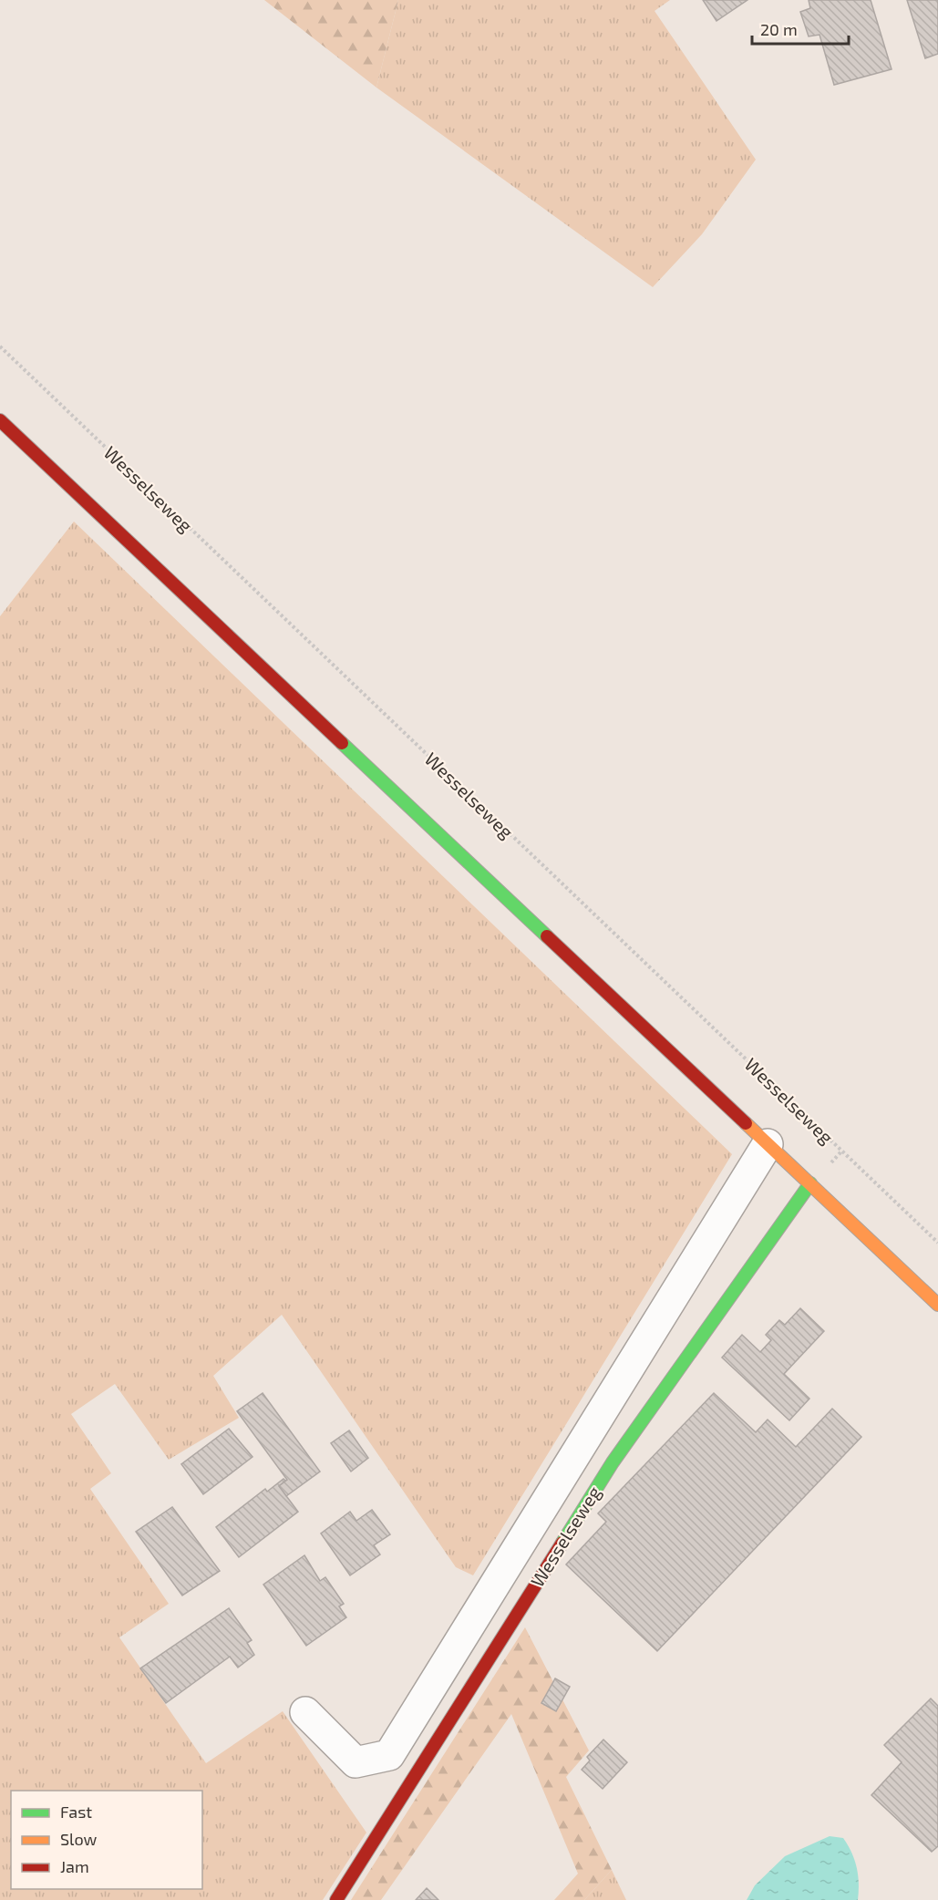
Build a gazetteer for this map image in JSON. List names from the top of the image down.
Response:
{
  "streets": {
    "main road": ["Wesselseweg"]
  },
  "legend": ["Fast", "Slow", "Jam"],
  "scale_bar": "20 m"
}
